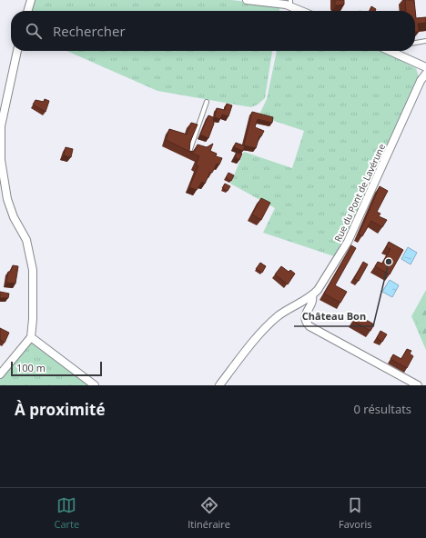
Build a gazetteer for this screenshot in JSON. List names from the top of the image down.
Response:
{
  "streets": {
    "street": ["Rue du Pont de Lavérune"]
  },
  "places": ["Château Bon"],
  "scale_bar": "100 m",
  "page": {
    "search": "Rechercher",
    "scale": "100 m",
    "heading": ["À proximité", "0 résultats"],
    "nav": ["Carte", "Itinéraire", "Favoris"]
  }
}
